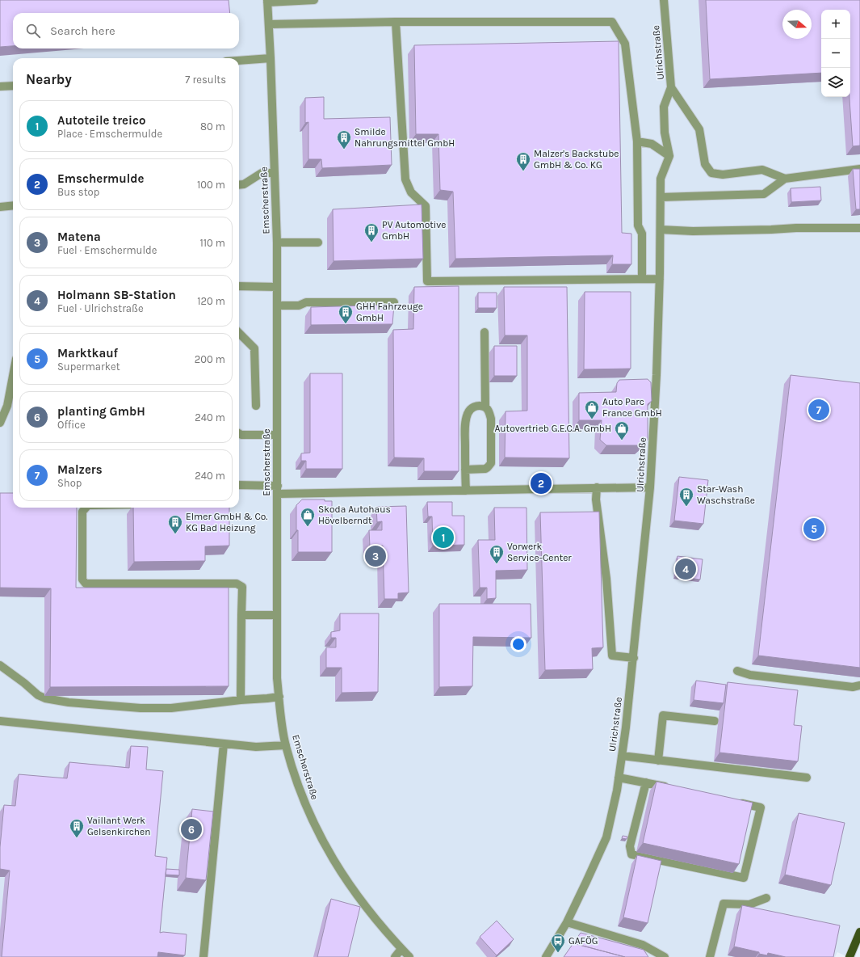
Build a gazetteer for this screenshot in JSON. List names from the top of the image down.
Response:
{
  "streets": {
    "street": ["Ulrichstraße", "Emscherstraße"]
  },
  "places": {
    "building": [
      "Smilde Nahrungsmittel GmbH",
      "Malzer's Backstube GmbH & Co. KG",
      "PV Automotive GmbH",
      "GHH Fahrzeuge GmbH",
      "Star-Wash Waschstraße",
      "Elmer GmbH & Co. KG Bad Heizung",
      "Vorwerk Service-Center",
      "Vaillant Werk Gelsenkirchen"
    ],
    "shop": ["Auto Parc France GmbH", "Autovertrieb G.E.C.A. GmbH", "Skoda Autohaus Hövelberndt"],
    "bus stop": ["GAFÖG"]
  },
  "north": "right",
  "page": {
    "map_buttons": ["+", "−"],
    "search": "Search here",
    "heading": ["Nearby", "7 results"],
    "list": [
      {
        "mark": "1",
        "name": "Autoteile treico",
        "note": "Place · Emschermulde",
        "value": "80 m"
      },
      {
        "mark": "2",
        "name": "Emschermulde",
        "note": "Bus stop",
        "value": "100 m"
      },
      {
        "mark": "3",
        "name": "Matena",
        "note": "Fuel · Emschermulde",
        "value": "110 m"
      },
      {
        "mark": "4",
        "name": "Holmann SB-Station",
        "note": "Fuel · Ulrichstraße",
        "value": "120 m"
      },
      {
        "mark": "5",
        "name": "Marktkauf",
        "note": "Supermarket",
        "value": "200 m"
      },
      {
        "mark": "6",
        "name": "planting GmbH",
        "note": "Office",
        "value": "240 m"
      },
      {
        "mark": "7",
        "name": "Malzers",
        "note": "Shop",
        "value": "240 m"
      }
    ],
    "pins": [
      "7",
      "2",
      "5",
      "1",
      "3",
      "4",
      "6"
    ]
  }
}
